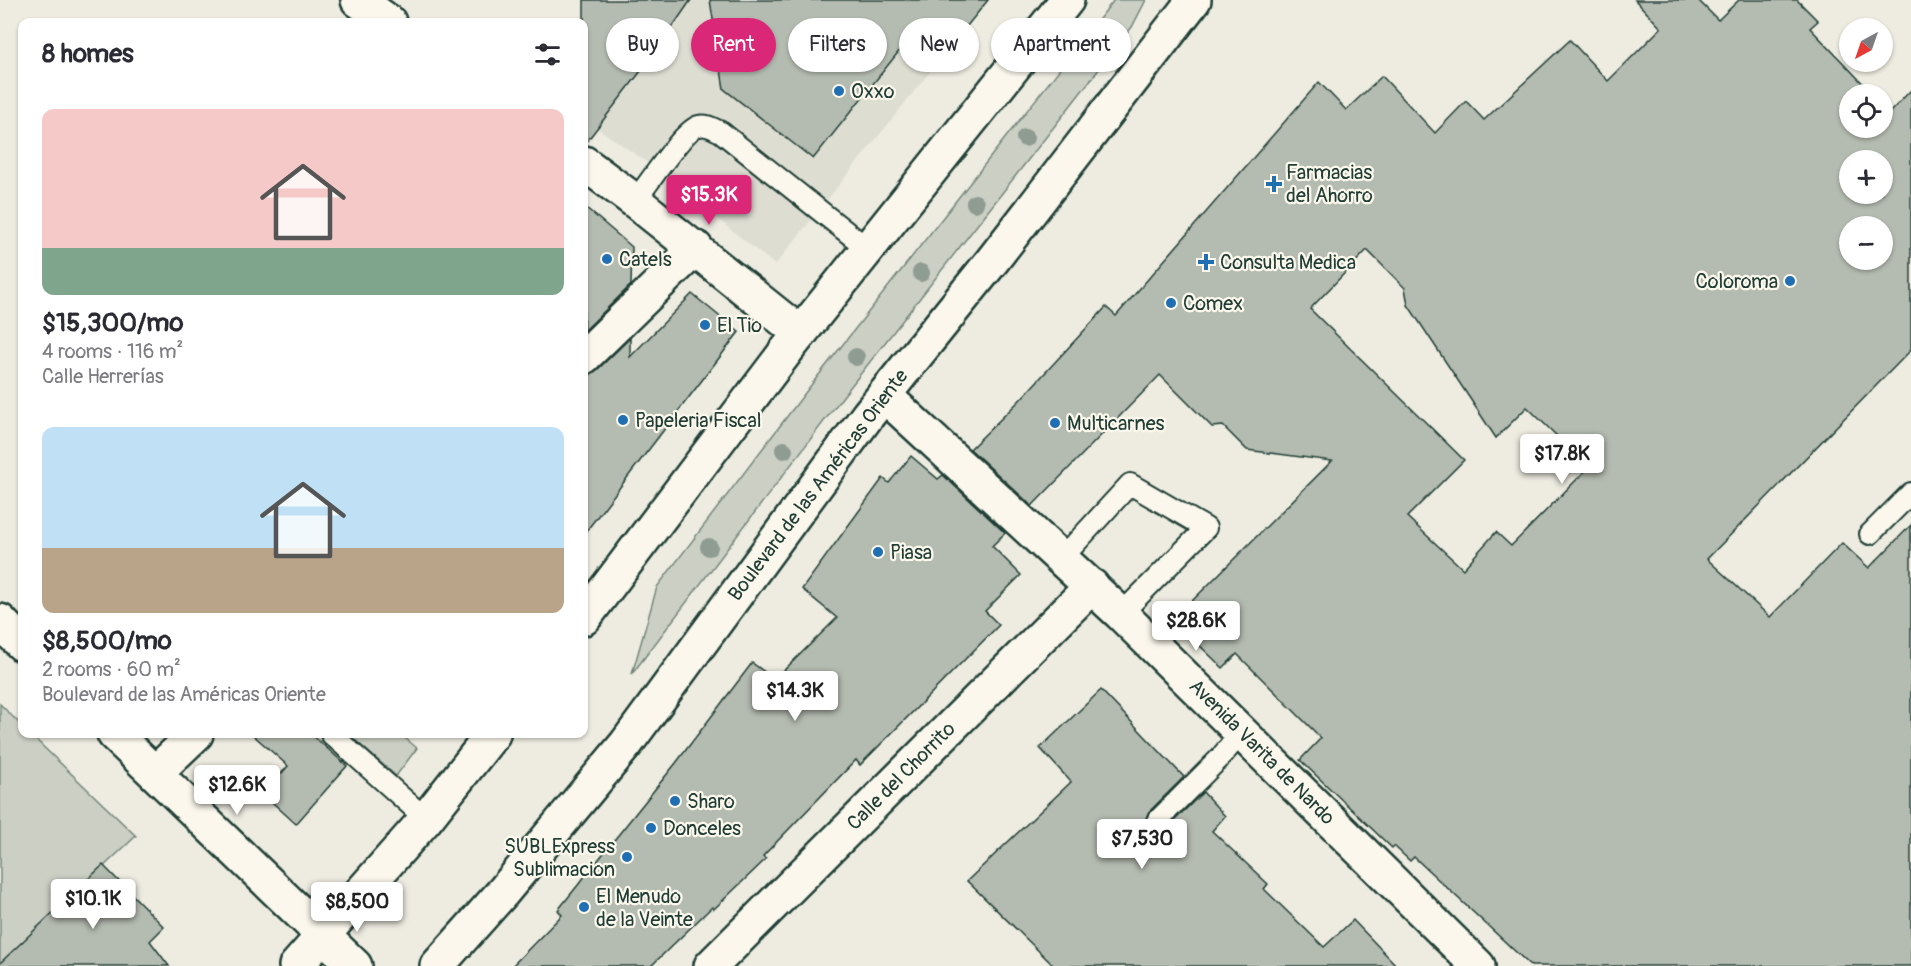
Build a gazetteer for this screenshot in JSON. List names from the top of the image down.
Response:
{
  "streets": {
    "main road": ["Boulevard de las Américas Oriente", "Avenida Varita de Nardo", "Calle del Chorrito"]
  },
  "crossings": [
    ["Boulevard de las Américas Oriente", "Avenida Varita de Nardo"],
    ["Avenida Varita de Nardo", "Calle del Chorrito"]
  ],
  "places": {
    "other": [
      "Oxxo",
      "Catels",
      "Coloroma",
      "Comex",
      "El Tio",
      "Papeleria Fiscal",
      "Multicarnes",
      "Piasa",
      "Sharo",
      "Donceles",
      "SUBLExpress Sublimacion",
      "El Menudo de la Veinte"
    ],
    "health": ["Farmacias del Ahorro", "Consulta Medica"]
  },
  "north": "bottom left",
  "page": {
    "map_buttons": ["+", "−"],
    "chip": [
      "Buy",
      "Rent",
      "Filters",
      "New",
      "Apartment"
    ],
    "heading": "8 homes",
    "list": [
      {
        "name": "$15,300/mo",
        "note": "4 rooms · 116 m² · Calle Herrerías"
      },
      {
        "name": "$8,500/mo",
        "note": "2 rooms · 60 m² · Boulevard de las Américas Oriente"
      }
    ],
    "price": [
      "$15.3K",
      "$17.8K",
      "$28.6K",
      "$14.3K",
      "$12.6K",
      "$7,530",
      "$10.1K",
      "$8,500"
    ]
  }
}
